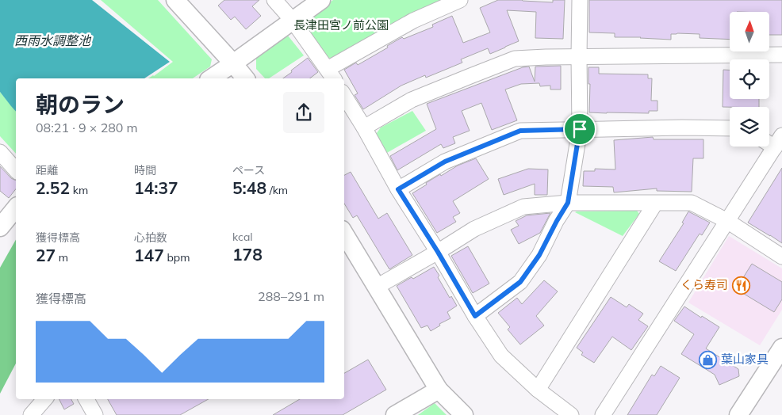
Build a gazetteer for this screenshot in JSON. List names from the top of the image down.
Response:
{
  "water": ["西雨水調整池"],
  "parks": ["長津田宮ノ前公園"],
  "places": {
    "restaurant": ["くら寿司"],
    "shop": ["葉山家具"]
  },
  "north": "top",
  "page": {
    "heading": ["朝のラン", "08:21 · 9 × 280 m"],
    "stats": [
      ["距離", "2.52 km"],
      ["時間", "14:37"],
      ["ペース", "5:48 /km"],
      ["獲得標高", "27 m"],
      ["心拍数", "147 bpm"],
      ["kcal", "178"]
    ],
    "chart": ["獲得標高", "288–291 m"]
  }
}
